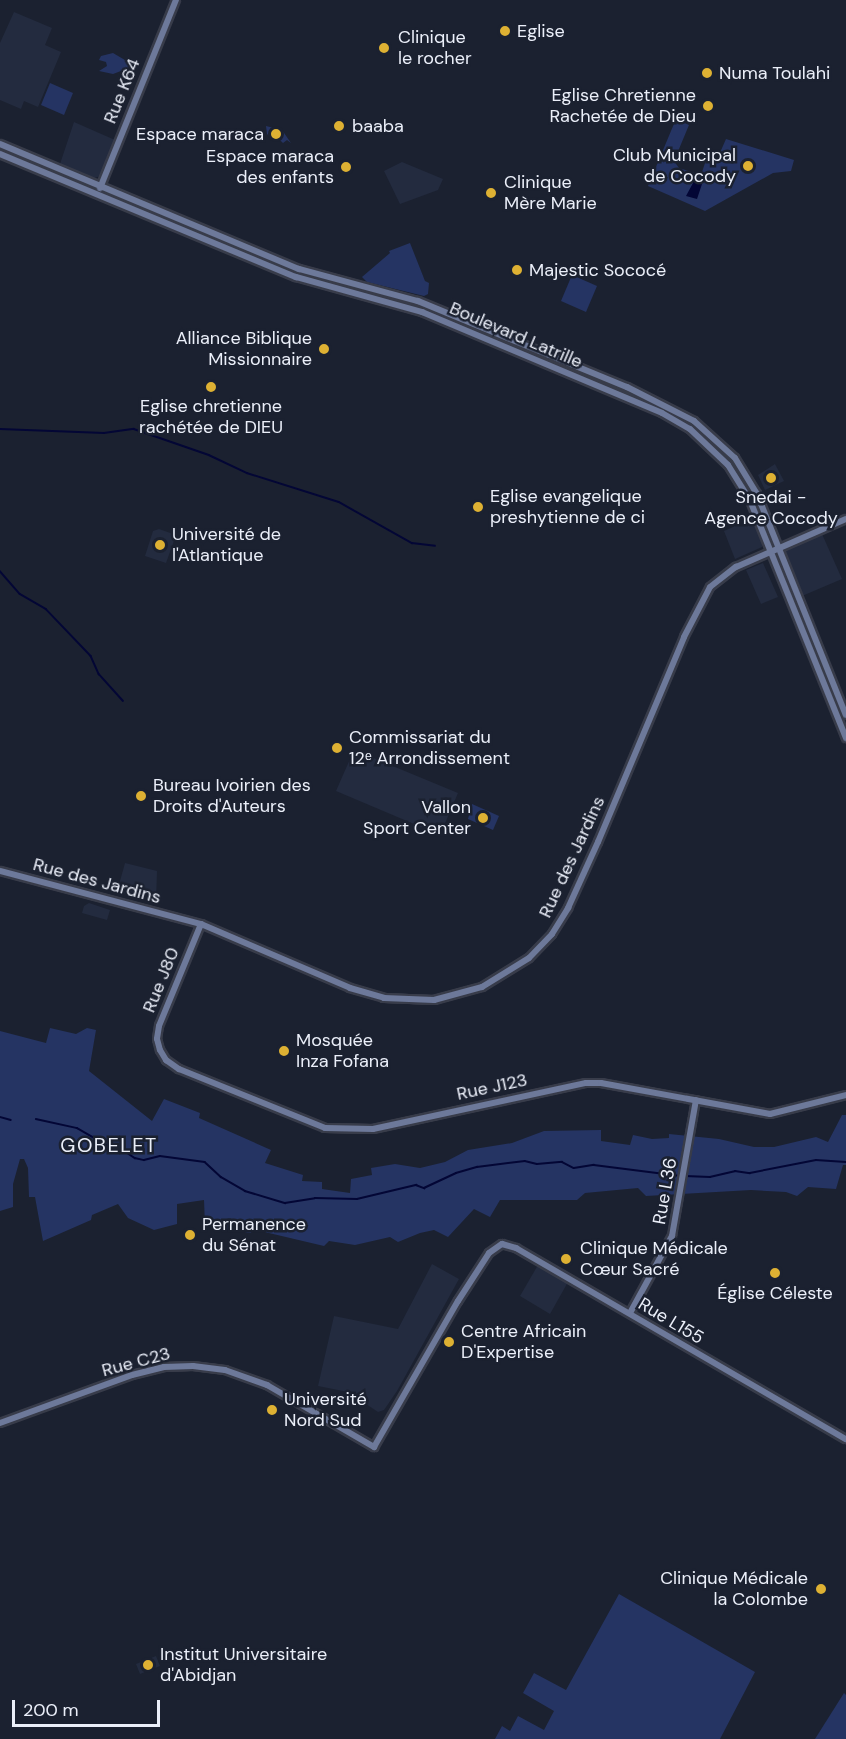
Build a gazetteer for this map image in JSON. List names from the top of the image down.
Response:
{
  "streets": {
    "main road": [
      "Rue K64",
      "Boulevard Latrille",
      "Rue des Jardins",
      "Rue J80",
      "Rue J123",
      "Rue L36",
      "Rue L155",
      "Rue C23"
    ]
  },
  "crossings": [
    ["Rue K64", "Boulevard Latrille"],
    ["Boulevard Latrille", "Rue des Jardins"],
    ["Rue des Jardins", "Rue J80"],
    ["Rue J80", "Rue J123"],
    ["Rue J123", "Rue L36"],
    ["Rue L36", "Rue L155"],
    ["Rue L155", "Rue C23"]
  ],
  "districts": ["GOBELET"],
  "places": [
    "Eglise",
    "Clinique le rocher",
    "Numa Toulahi",
    "Eglise Chretienne Rachetée de Dieu",
    "baaba",
    "Espace maraca",
    "Club Municipal de Cocody",
    "Espace maraca des enfants",
    "Clinique Mère Marie",
    "Majestic Sococé",
    "Alliance Biblique Missionnaire",
    "Eglise chretienne rachétée de DIEU",
    "Snedai - Agence Cocody",
    "Eglise evangelique preshytienne de ci",
    "Université de l'Atlantique",
    "Commissariat du 12ᵉ Arrondissement",
    "Bureau Ivoirien des Droits d'Auteurs",
    "Vallon Sport Center",
    "Mosquée Inza Fofana",
    "Permanence du Sénat",
    "Clinique Médicale Cœur Sacré",
    "Église Céleste",
    "Centre Africain D'Expertise",
    "Université Nord Sud",
    "Clinique Médicale la Colombe",
    "Institut Universitaire d'Abidjan"
  ],
  "scale_bar": "200 m"
}
